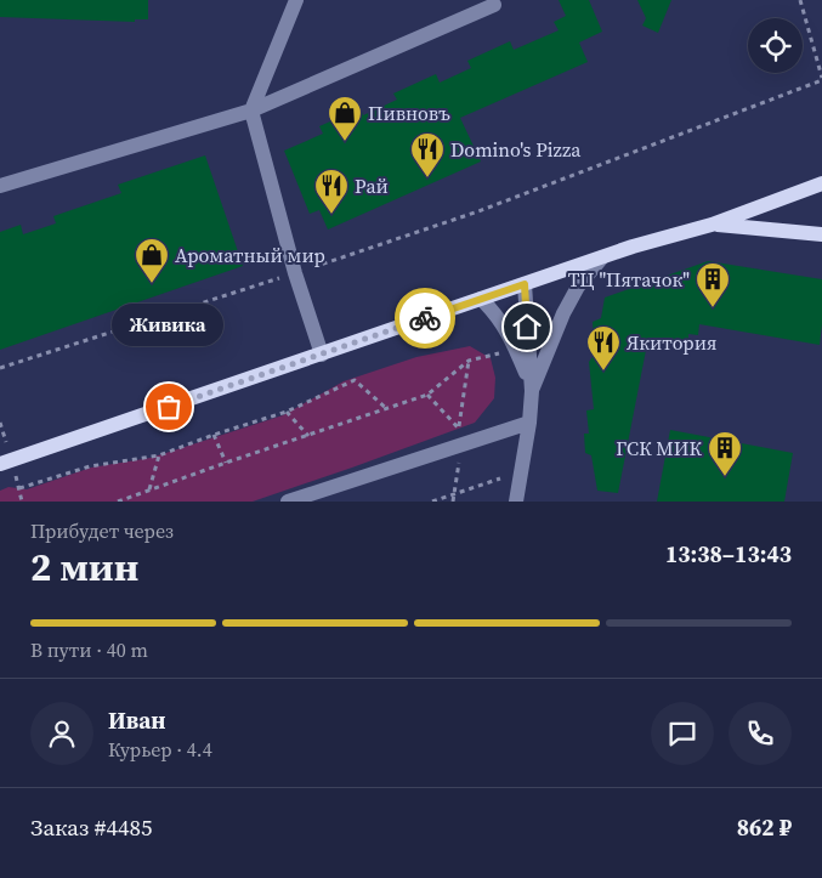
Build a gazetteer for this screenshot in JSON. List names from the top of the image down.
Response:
{
  "places": {
    "shop": ["Пивновъ", "Ароматный мир"],
    "restaurant": ["Domino's Pizza", "Рай", "Якитория"],
    "building": ["ТЦ \"Пятачок\"", "ГСК МИК"],
    "other": ["Живика"]
  },
  "page": {
    "bubble": "Живика",
    "heading": ["2 мин", "Прибудет через", "13:38–13:43"],
    "panel": [
      "Иван",
      "Курьер · 4.4",
      "Заказ #4485",
      "862 ₽"
    ],
    "bar": "В пути · 40 m"
  }
}
